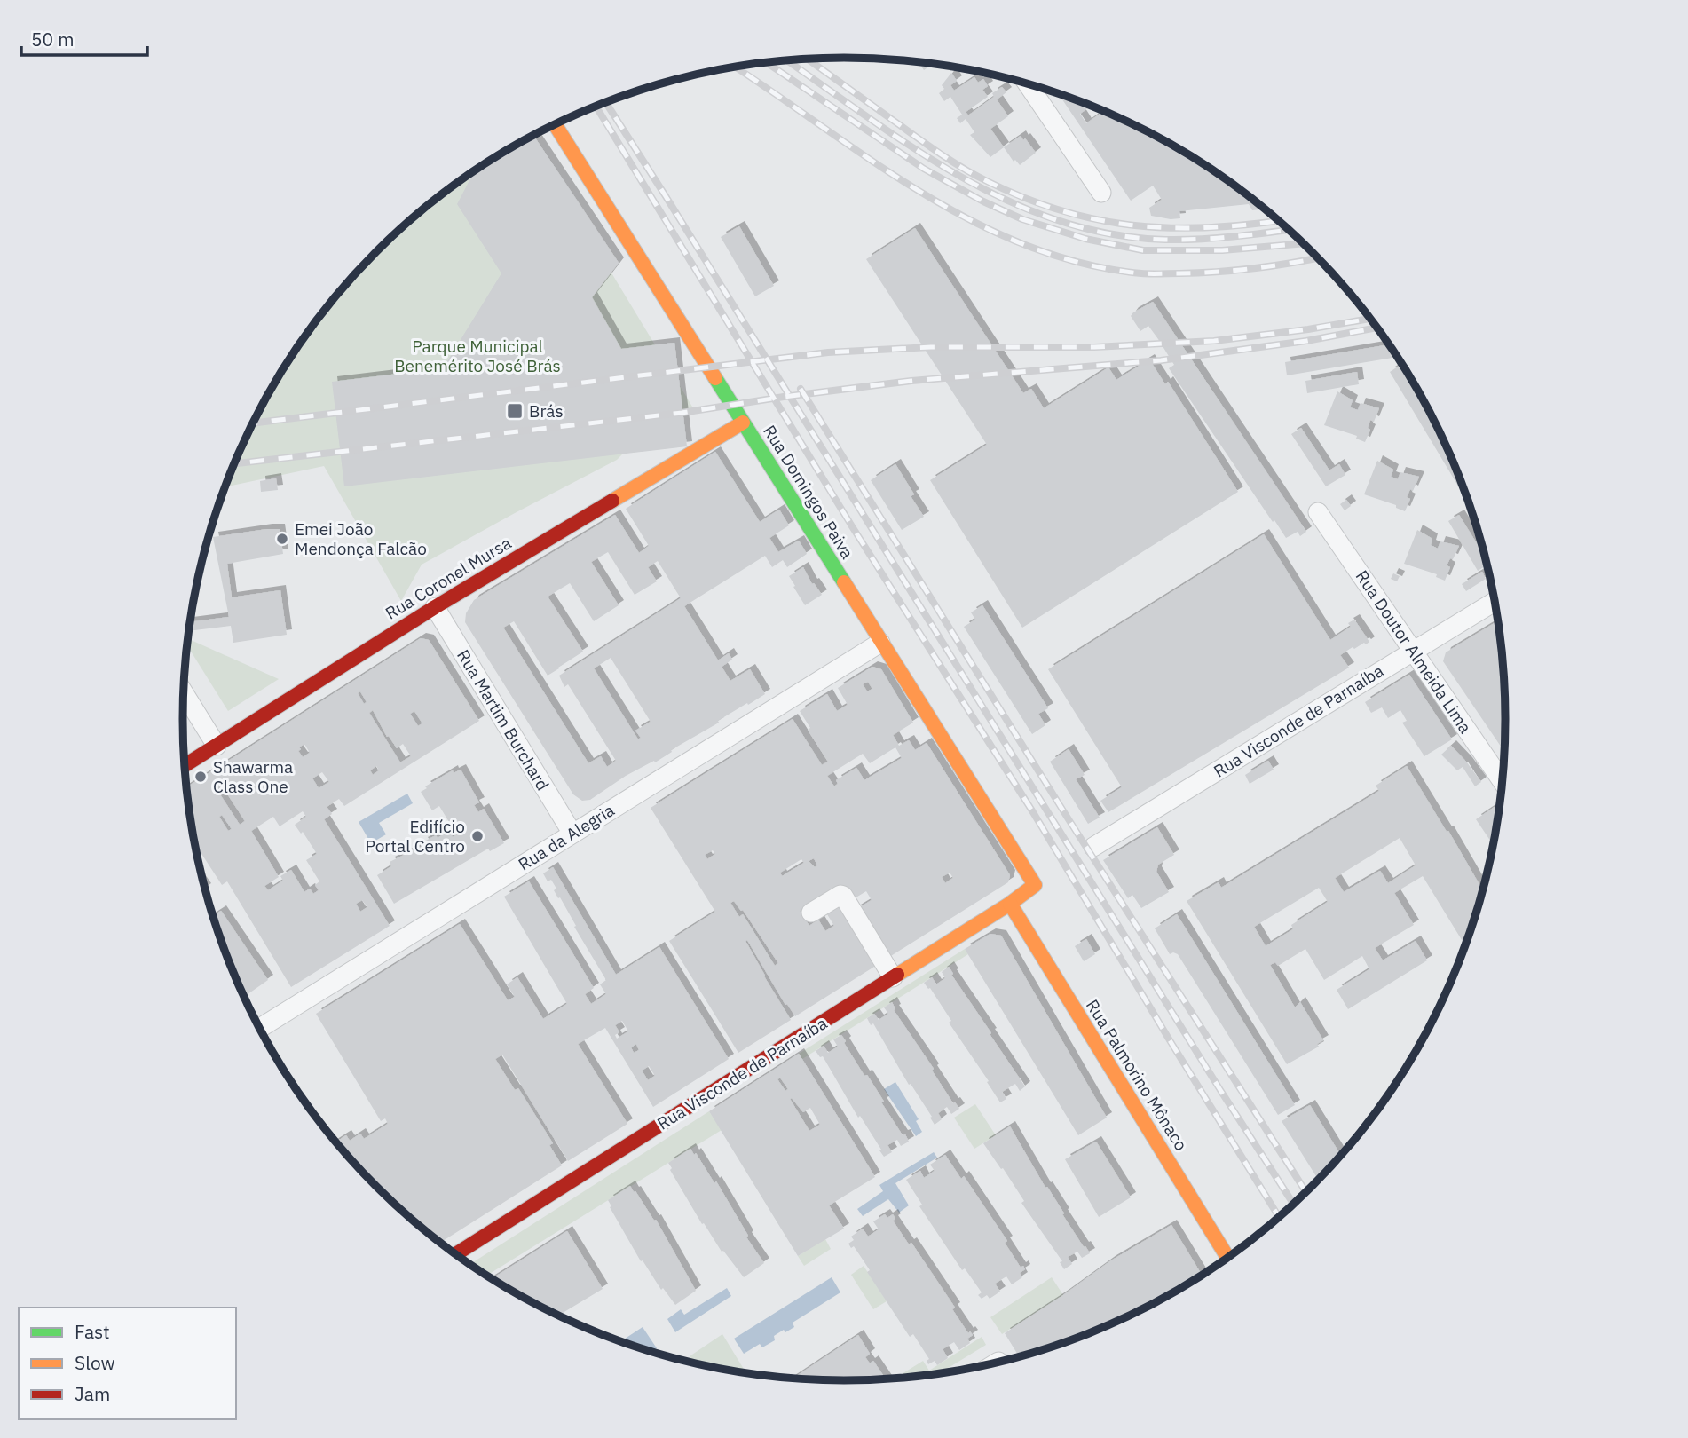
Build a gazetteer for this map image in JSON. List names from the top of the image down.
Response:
{
  "streets": {
    "street": [
      "Rua Domingos Paiva",
      "Rua Coronel Mursa",
      "Rua Doutor Almeida Lima",
      "Rua Martim Burchard",
      "Rua Visconde de Parnaíba",
      "Rua da Alegria",
      "Rua Palmorino Mônaco"
    ]
  },
  "crossings": [
    ["Rua Domingos Paiva", "Rua Coronel Mursa"],
    ["Rua Domingos Paiva", "Rua Visconde de Parnaíba"],
    ["Rua Domingos Paiva", "Rua da Alegria"],
    ["Rua Coronel Mursa", "Rua Martim Burchard"],
    ["Rua Doutor Almeida Lima", "Rua Visconde de Parnaíba"],
    ["Rua Martim Burchard", "Rua da Alegria"],
    ["Rua Visconde de Parnaíba", "Rua Palmorino Mônaco"]
  ],
  "parks": ["Parque Municipal Benemérito José Brás"],
  "places": {
    "transit": ["Brás"],
    "other": ["Emei João Mendonça Falcão", "Shawarma Class One", "Edifício Portal Centro"]
  },
  "legend": ["Fast", "Slow", "Jam"],
  "scale_bar": "50 m"
}
